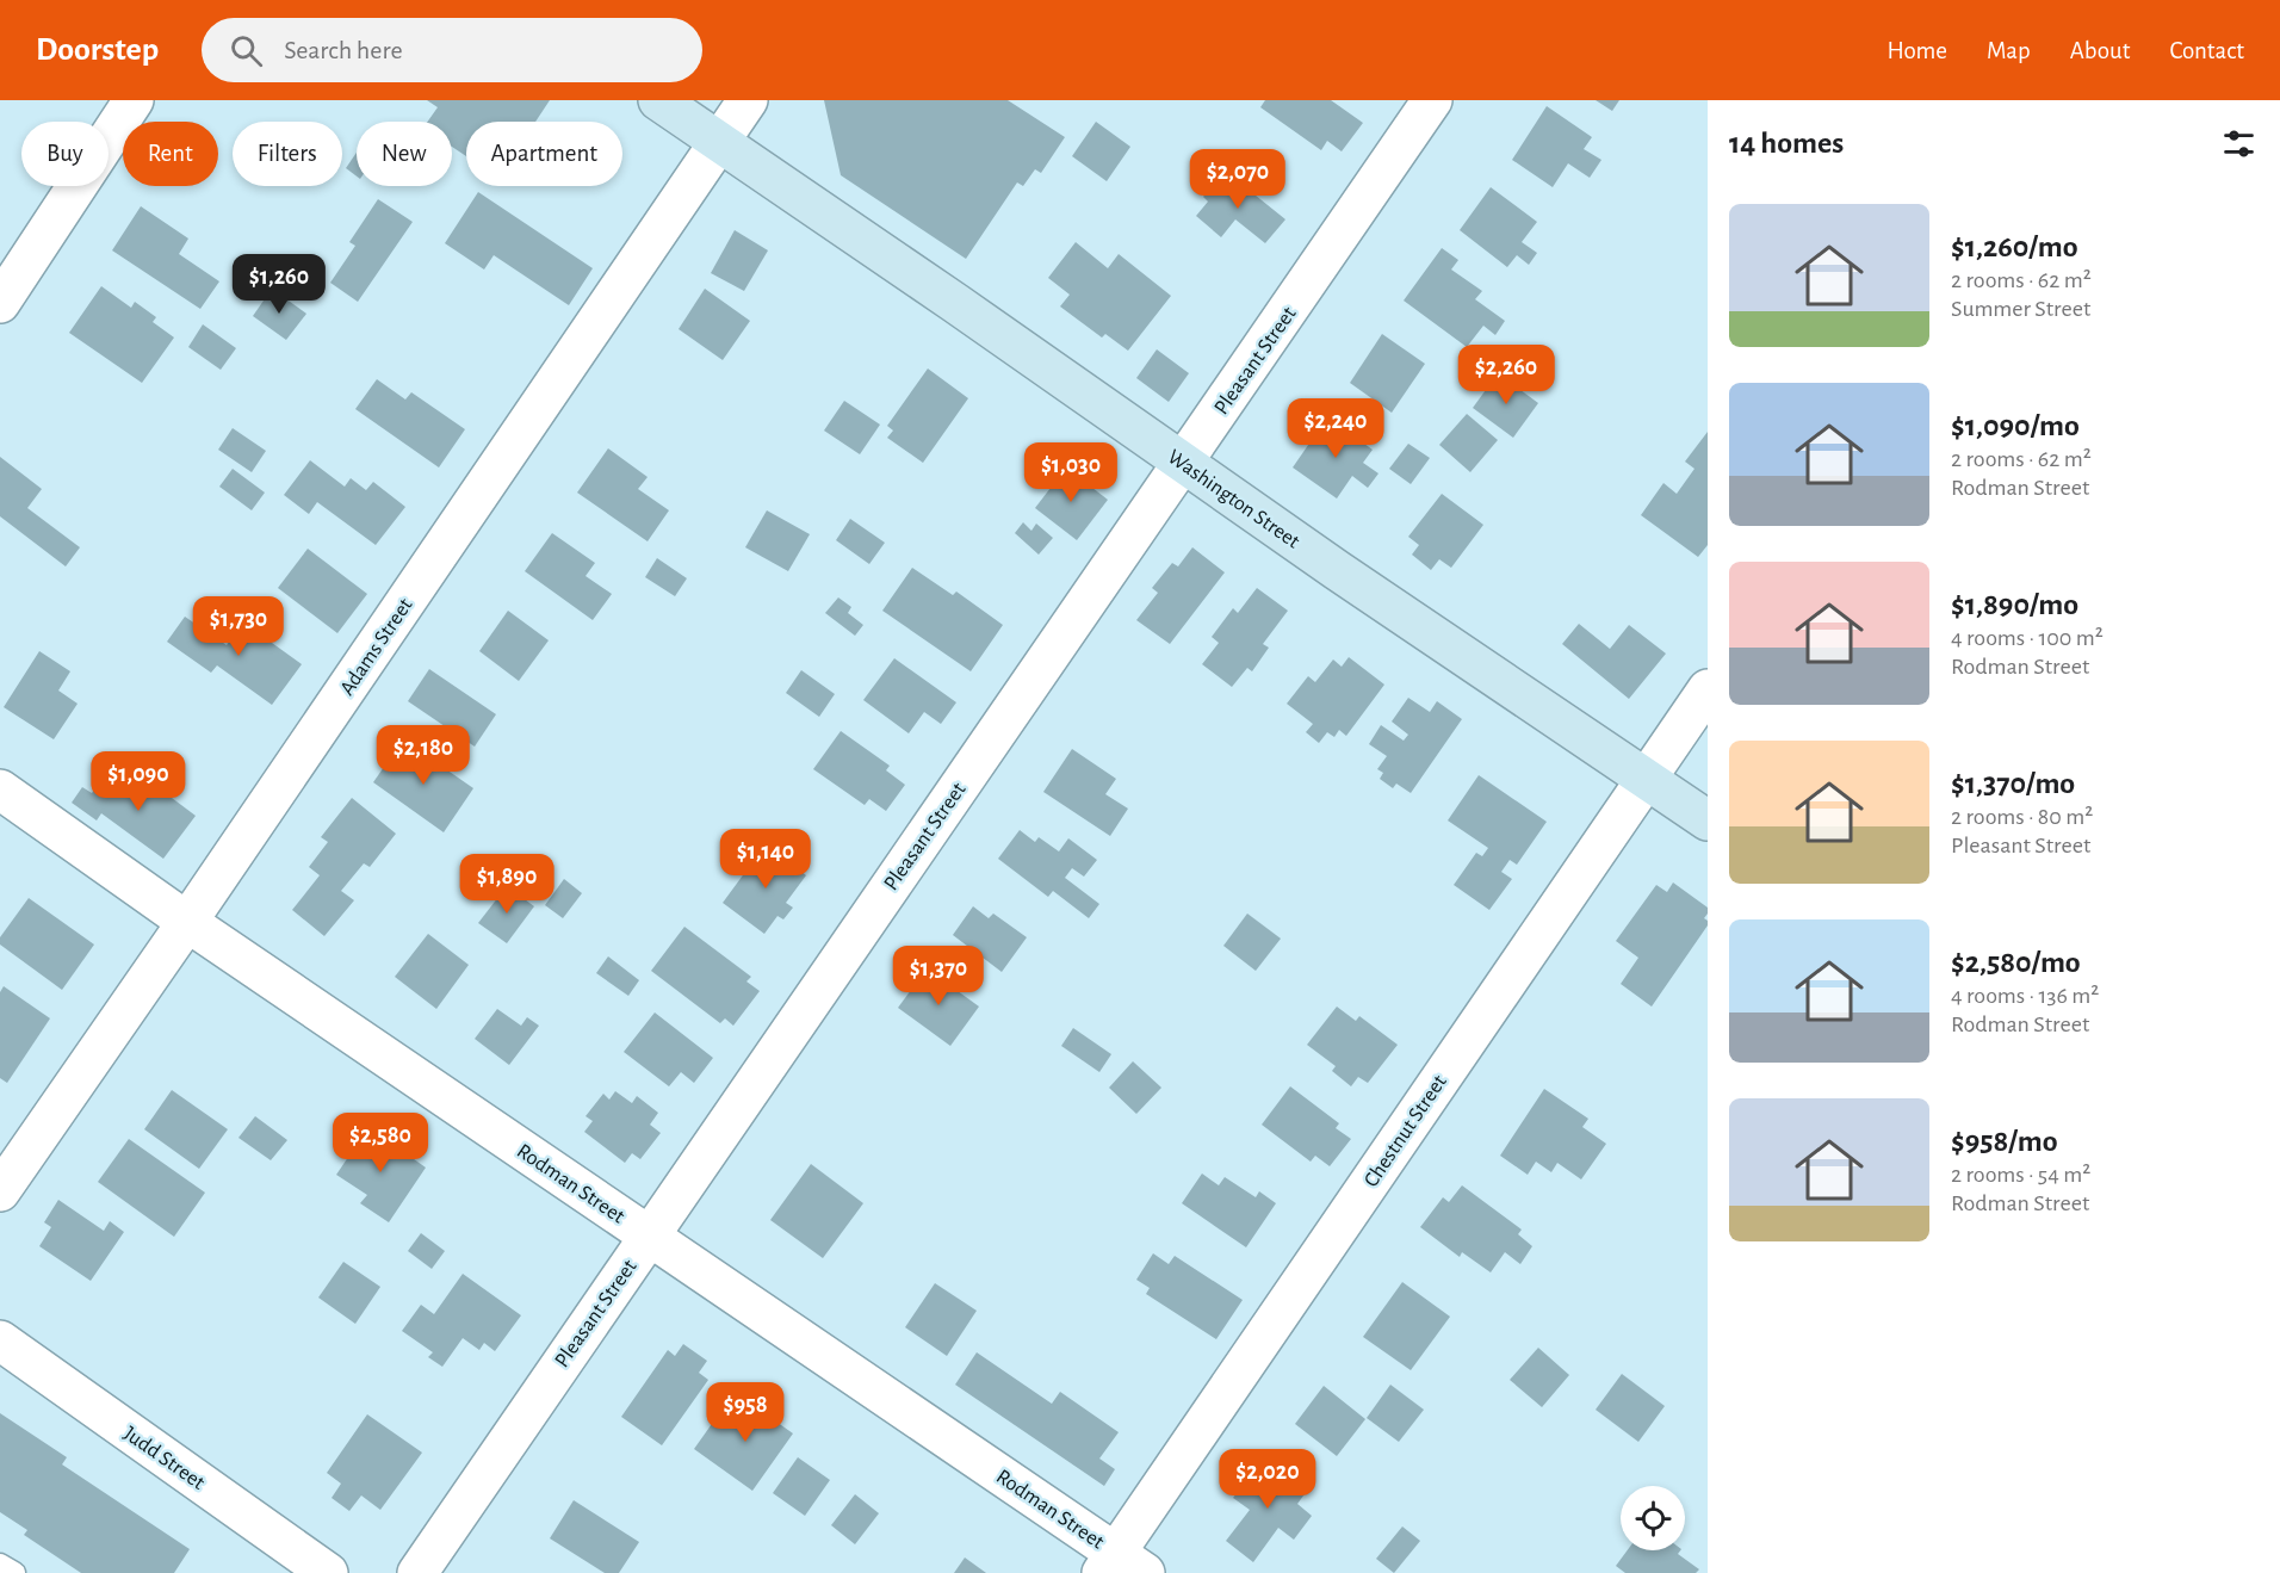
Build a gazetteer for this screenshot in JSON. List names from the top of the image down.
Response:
{
  "streets": {
    "main road": ["Washington Street"],
    "street": [
      "Pleasant Street",
      "Adams Street",
      "Chestnut Street",
      "Rodman Street",
      "Judd Street"
    ]
  },
  "crossings": [
    ["Pleasant Street", "Washington Street"],
    ["Pleasant Street", "Rodman Street"],
    ["Washington Street", "Adams Street"],
    ["Washington Street", "Chestnut Street"],
    ["Adams Street", "Rodman Street"],
    ["Chestnut Street", "Rodman Street"]
  ],
  "page": {
    "header": "Doorstep",
    "search": "Search here",
    "nav": [
      "Home",
      "Map",
      "About",
      "Contact"
    ],
    "heading": "14 homes",
    "chip": [
      "Buy",
      "Rent",
      "Filters",
      "New",
      "Apartment"
    ],
    "price": [
      "$2,070",
      "$1,260",
      "$2,260",
      "$2,240",
      "$1,030",
      "$1,730",
      "$2,180",
      "$1,090",
      "$1,140",
      "$1,890",
      "$1,370",
      "$2,580",
      "$958",
      "$2,020"
    ],
    "list": [
      {
        "name": "$1,260/mo",
        "note": "2 rooms · 62 m² · Summer Street"
      },
      {
        "name": "$1,090/mo",
        "note": "2 rooms · 62 m² · Rodman Street"
      },
      {
        "name": "$1,890/mo",
        "note": "4 rooms · 100 m² · Rodman Street"
      },
      {
        "name": "$1,370/mo",
        "note": "2 rooms · 80 m² · Pleasant Street"
      },
      {
        "name": "$2,580/mo",
        "note": "4 rooms · 136 m² · Rodman Street"
      },
      {
        "name": "$958/mo",
        "note": "2 rooms · 54 m² · Rodman Street"
      }
    ]
  }
}
